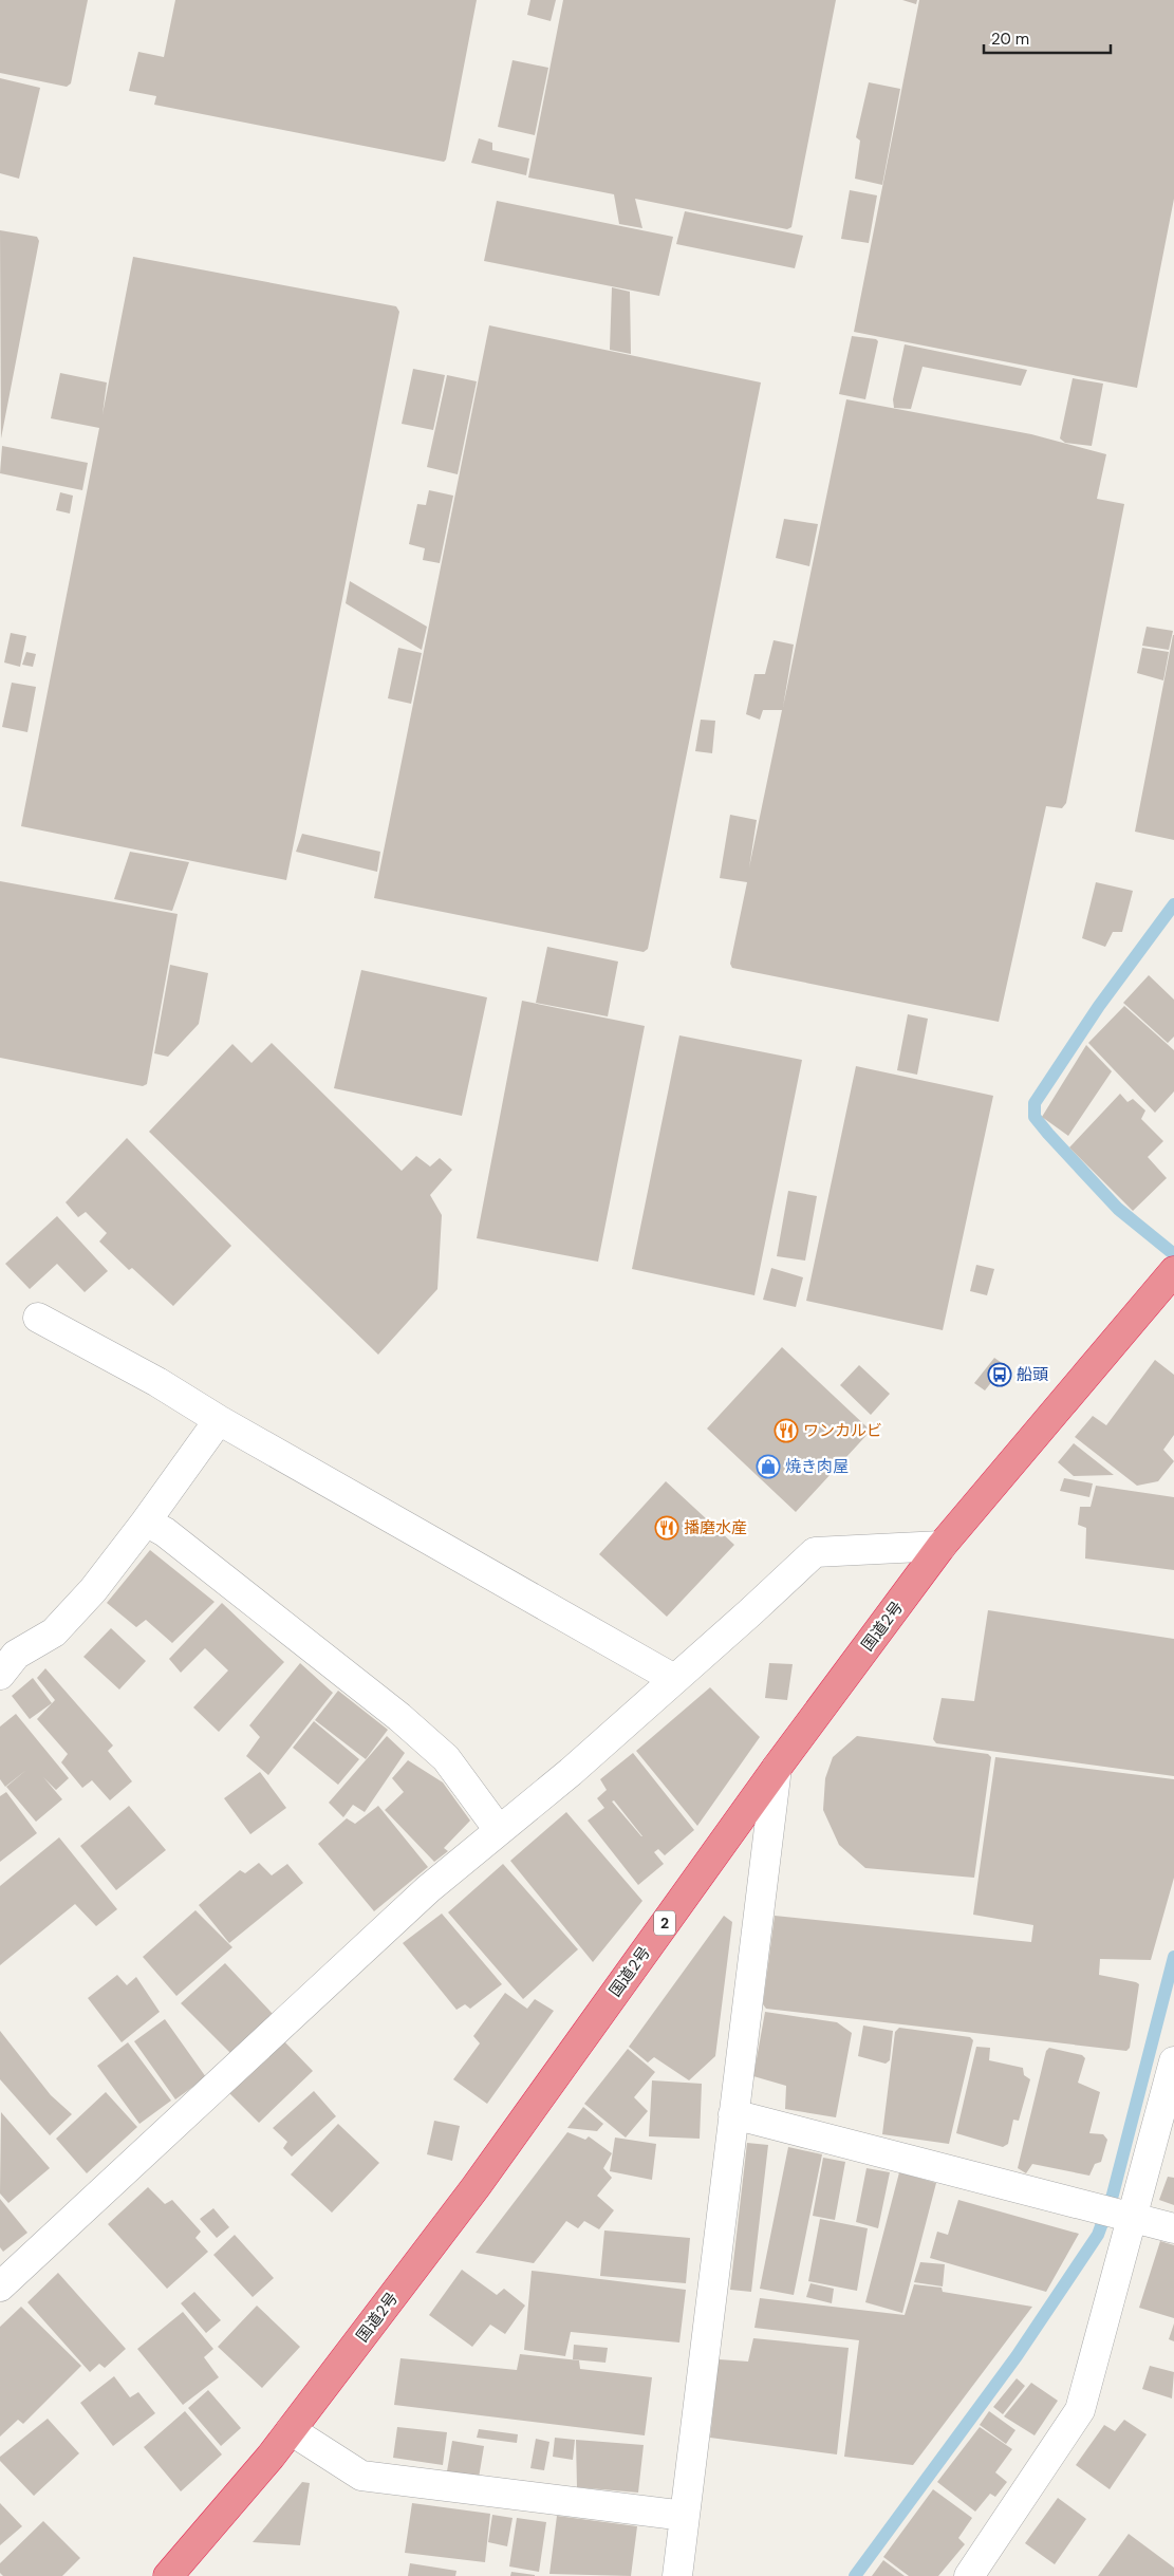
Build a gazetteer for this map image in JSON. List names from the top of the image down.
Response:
{
  "streets": {
    "highway": ["国道2号", "2"]
  },
  "places": {
    "bus stop": ["船頭"],
    "restaurant": ["ワンカルビ", "播磨水産"],
    "shop": ["焼き肉屋"]
  },
  "scale_bar": "20 m"
}
